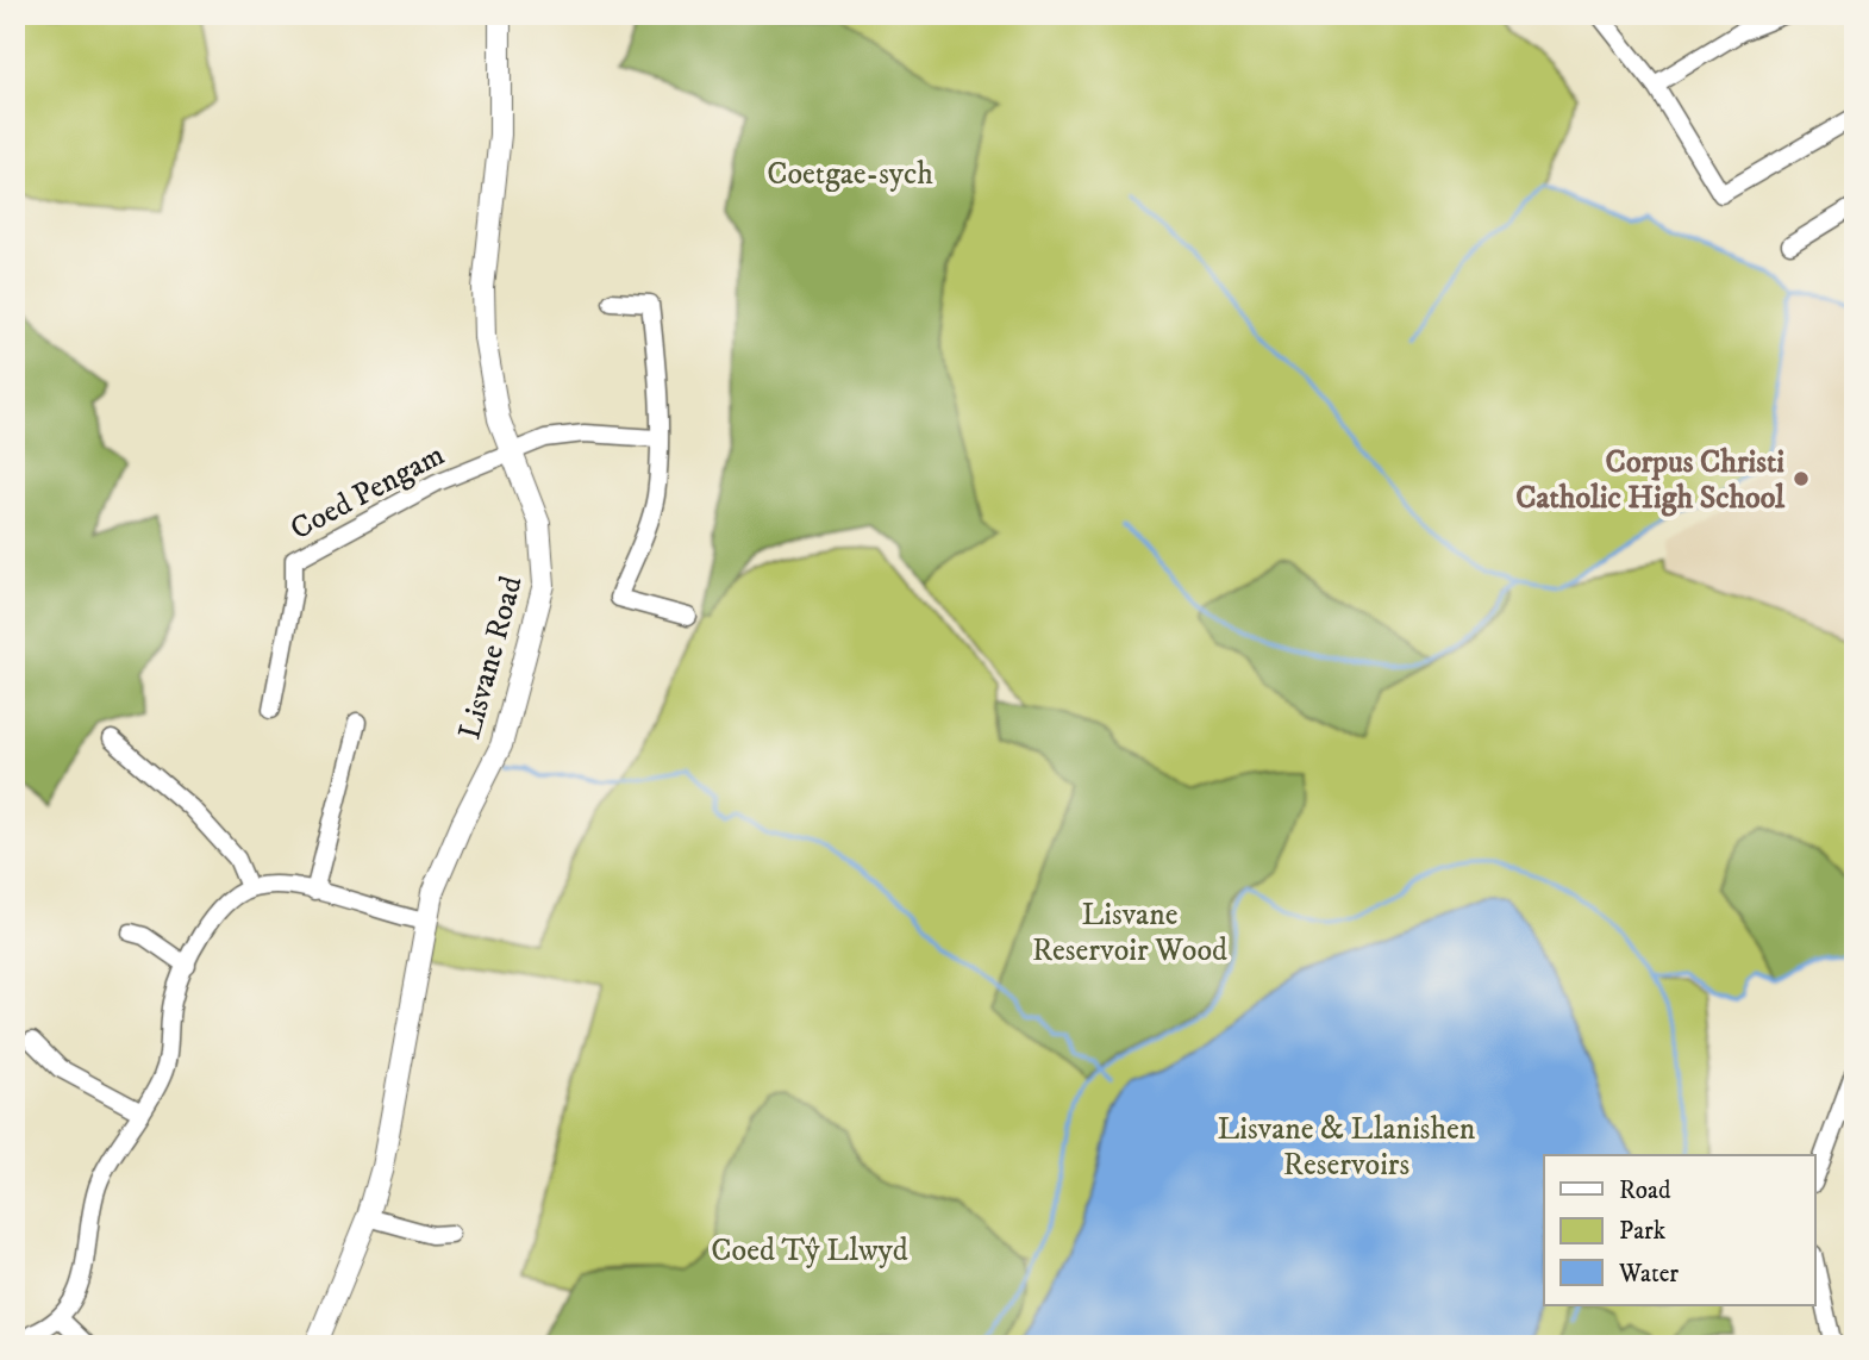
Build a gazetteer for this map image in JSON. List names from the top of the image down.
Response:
{
  "streets": {
    "main road": ["Lisvane Road"],
    "street": ["Coed Pengam"]
  },
  "crossings": [
    ["Coed Pengam", "Lisvane Road"]
  ],
  "parks": [
    "Coetgae-sych",
    "Lisvane Reservoir Wood",
    "Lisvane & Llanishen Reservoirs",
    "Coed Tŷ Llwyd"
  ],
  "places": ["Corpus Christi Catholic High School"],
  "legend": ["Road", "Park", "Water"]
}
